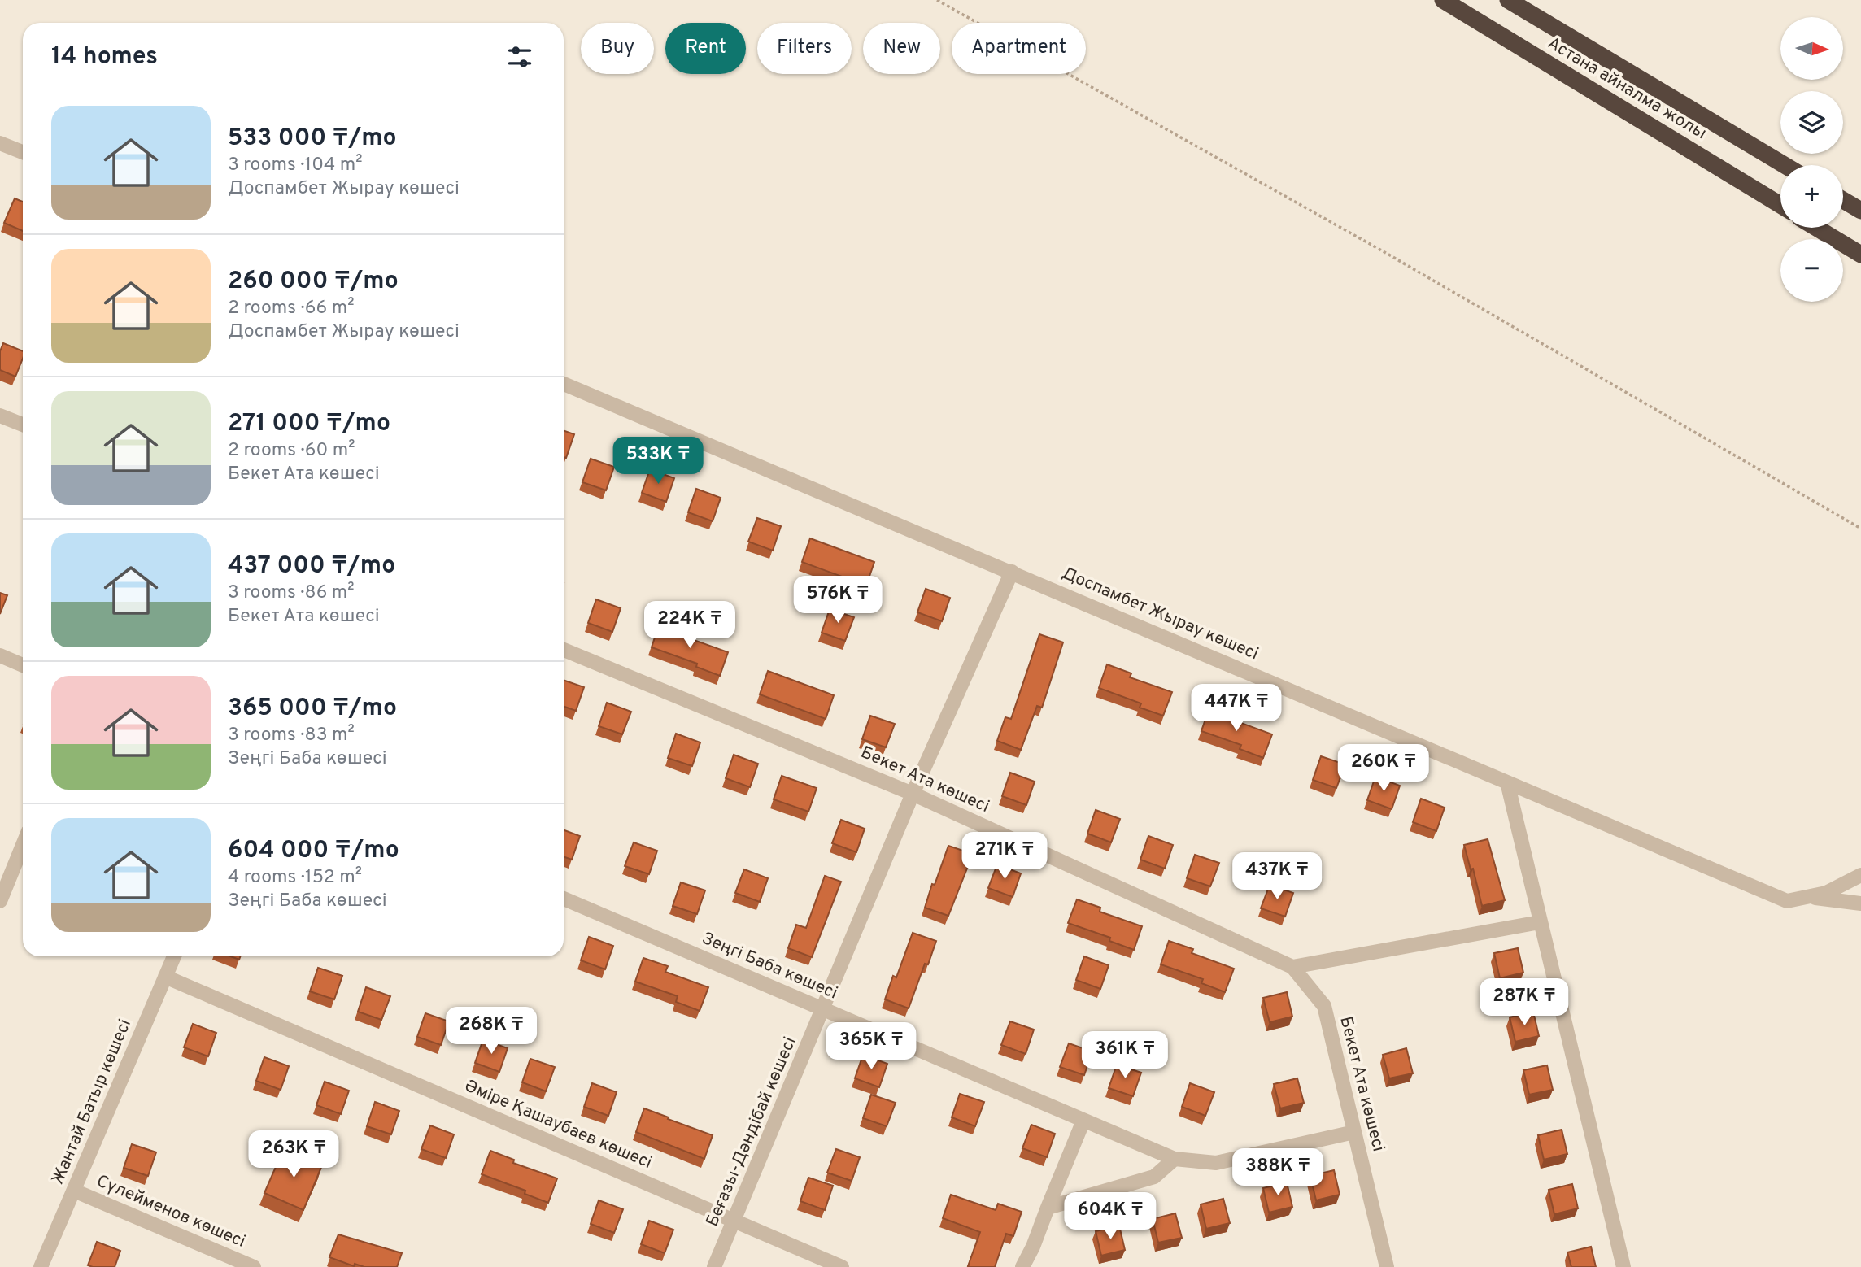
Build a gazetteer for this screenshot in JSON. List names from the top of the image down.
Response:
{
  "streets": {
    "highway": ["Астана айналма жолы"],
    "street": [
      "Доспамбет Жырау көшесі",
      "Бекет Ата көшесі",
      "Зеңгі Баба көшесі",
      "Жантай Батыр көшесі",
      "Әміре Қашаубаев көшесі",
      "Беғазы-Дәндібай көшесі",
      "Сүлейменов көшесі"
    ]
  },
  "crossings": [
    ["Доспамбет Жырау көшесі", "Беғазы-Дәндібай көшесі"],
    ["Бекет Ата көшесі", "Зеңгі Баба көшесі"],
    ["Бекет Ата көшесі", "Беғазы-Дәндібай көшесі"],
    ["Зеңгі Баба көшесі", "Беғазы-Дәндібай көшесі"],
    ["Жантай Батыр көшесі", "Әміре Қашаубаев көшесі"],
    ["Жантай Батыр көшесі", "Сүлейменов көшесі"],
    ["Әміре Қашаубаев көшесі", "Беғазы-Дәндібай көшесі"]
  ],
  "north": "right",
  "page": {
    "map_buttons": ["+", "−"],
    "chip": [
      "Buy",
      "Rent",
      "Filters",
      "New",
      "Apartment"
    ],
    "heading": "14 homes",
    "list": [
      {
        "name": "533 000 ₸/mo",
        "note": "3 rooms · 104 m² · Доспамбет Жырау көшесі"
      },
      {
        "name": "260 000 ₸/mo",
        "note": "2 rooms · 66 m² · Доспамбет Жырау көшесі"
      },
      {
        "name": "271 000 ₸/mo",
        "note": "2 rooms · 60 m² · Бекет Ата көшесі"
      },
      {
        "name": "437 000 ₸/mo",
        "note": "3 rooms · 86 m² · Бекет Ата көшесі"
      },
      {
        "name": "365 000 ₸/mo",
        "note": "3 rooms · 83 m² · Зеңгі Баба көшесі"
      },
      {
        "name": "604 000 ₸/mo",
        "note": "4 rooms · 152 m² · Зеңгі Баба көшесі"
      }
    ],
    "price": [
      "533K ₸",
      "576K ₸",
      "224K ₸",
      "447K ₸",
      "260K ₸",
      "271K ₸",
      "437K ₸",
      "287K ₸",
      "268K ₸",
      "365K ₸",
      "361K ₸",
      "263K ₸",
      "388K ₸",
      "604K ₸"
    ]
  }
}
